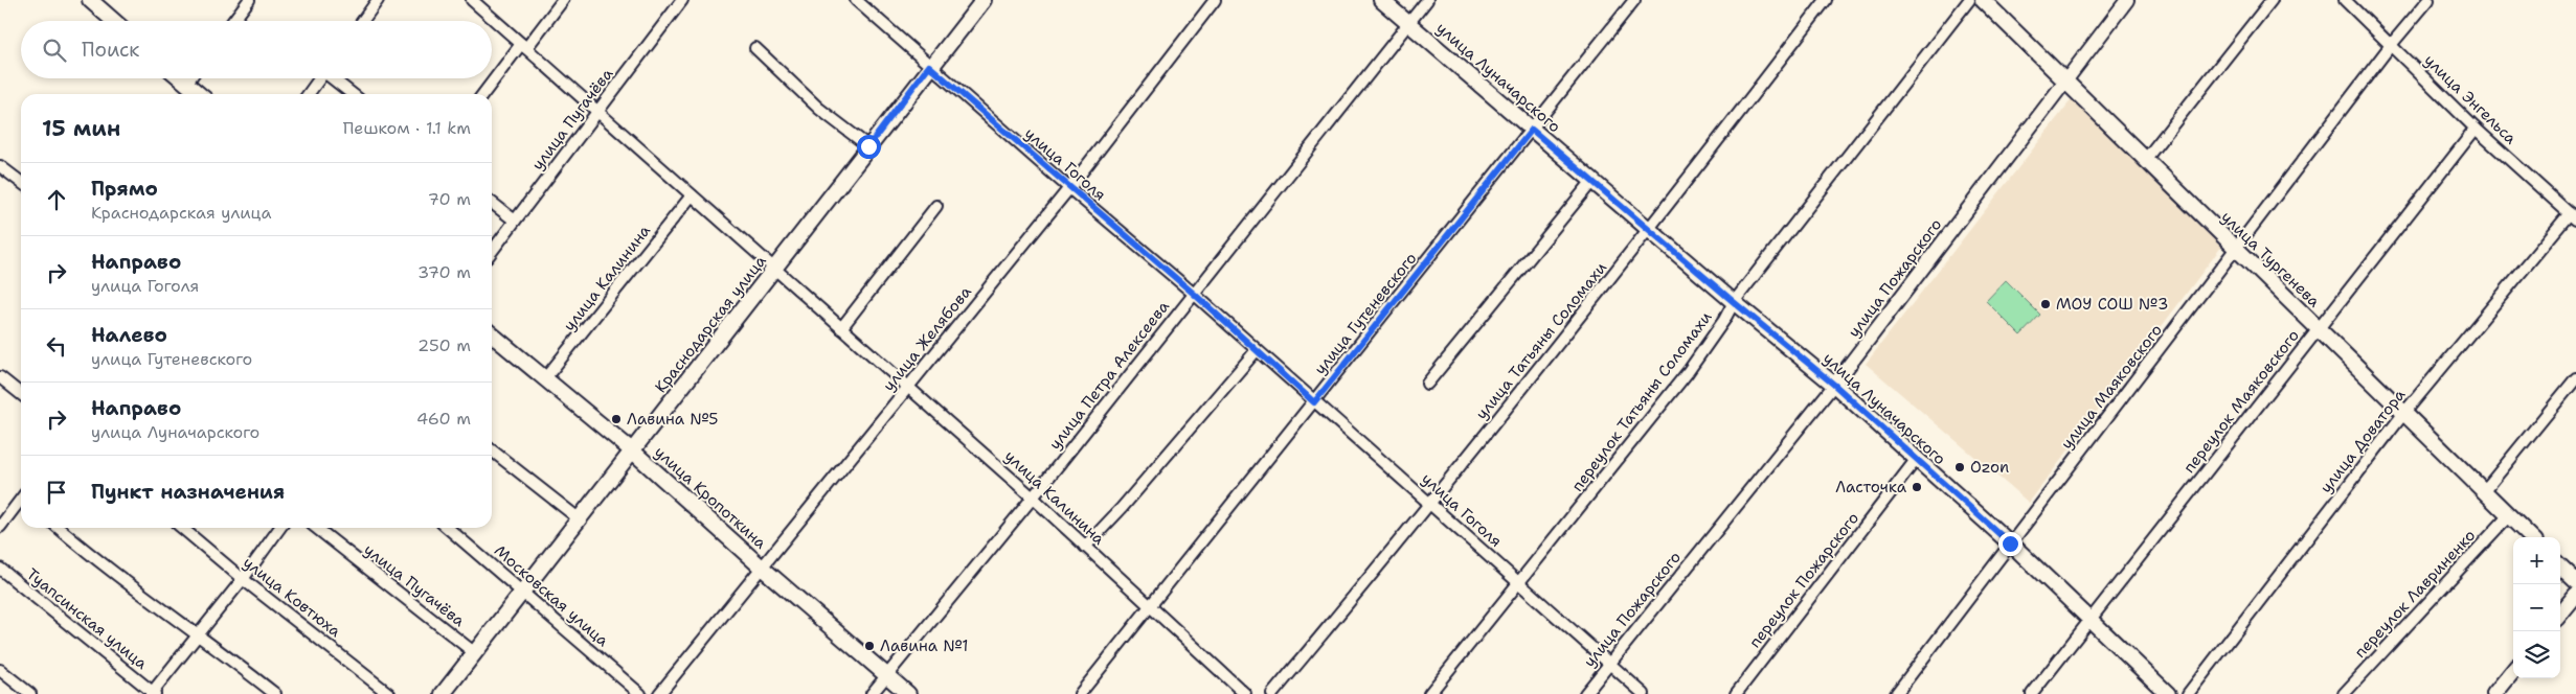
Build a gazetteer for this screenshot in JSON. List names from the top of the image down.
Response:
{
  "streets": {
    "main road": [
      "улица Луначарского",
      "улица Тургенева",
      "Краснодарская улица",
      "улица Кропоткина"
    ],
    "street": [
      "улица Энгельса",
      "улица Пугачёва",
      "улица Гоголя",
      "улица Калинина",
      "улица Пожарского",
      "улица Гутеневского",
      "улица Желябова",
      "улица Татьяны Соломахи",
      "улица Петра Алексеева",
      "улица Маяковского",
      "переулок Татьяны Соломахи",
      "переулок Маяковского",
      "улица Доватора",
      "переулок Пожарского",
      "переулок Лавриненко",
      "Московская улица",
      "улица Ковтюха",
      "Туапсинская улица"
    ]
  },
  "crossings": [
    ["улица Луначарского", "улица Пожарского"],
    ["улица Луначарского", "улица Гутеневского"],
    ["улица Луначарского", "улица Татьяны Соломахи"],
    ["улица Луначарского", "улица Петра Алексеева"],
    ["улица Луначарского", "улица Маяковского"],
    ["улица Луначарского", "переулок Татьяны Соломахи"],
    ["улица Луначарского", "переулок Маяковского"],
    ["улица Луначарского", "переулок Пожарского"],
    ["улица Энгельса", "улица Маяковского"],
    ["улица Энгельса", "переулок Маяковского"],
    ["улица Энгельса", "улица Доватора"],
    ["улица Пугачёва", "улица Калинина"],
    ["улица Пугачёва", "Краснодарская улица"],
    ["улица Гоголя", "улица Пожарского"],
    ["улица Гоголя", "улица Гутеневского"],
    ["улица Гоголя", "Краснодарская улица"],
    ["улица Гоголя", "улица Желябова"],
    ["улица Гоголя", "улица Татьяны Соломахи"],
    ["улица Гоголя", "улица Петра Алексеева"],
    ["улица Гоголя", "переулок Татьяны Соломахи"],
    ["улица Тургенева", "улица Пожарского"],
    ["улица Тургенева", "улица Маяковского"],
    ["улица Тургенева", "переулок Маяковского"],
    ["улица Тургенева", "улица Доватора"],
    ["улица Тургенева", "переулок Лавриненко"],
    ["улица Калинина", "улица Гутеневского"],
    ["улица Калинина", "Краснодарская улица"],
    ["улица Калинина", "улица Желябова"],
    ["улица Калинина", "улица Петра Алексеева"],
    ["улица Калинина", "улица Кропоткина"],
    ["Краснодарская улица", "улица Кропоткина"],
    ["Краснодарская улица", "Московская улица"],
    ["улица Желябова", "улица Кропоткина"],
    ["улица Петра Алексеева", "улица Кропоткина"]
  ],
  "places": [
    "МОУ СОШ №3",
    "Лавина №5",
    "Ozon",
    "Ласточка",
    "Лавина №1"
  ],
  "page": {
    "search": "Поиск",
    "heading": ["15 мин", "Пешком · 1.1 km"],
    "list": [
      ["Прямо", "Краснодарская улица", "70 m"],
      ["Направо", "улица Гоголя", "370 m"],
      ["Налево", "улица Гутеневского", "250 m"],
      ["Направо", "улица Луначарского", "460 m"],
      "Пункт назначения"
    ],
    "map_buttons": ["+", "−"]
  }
}
